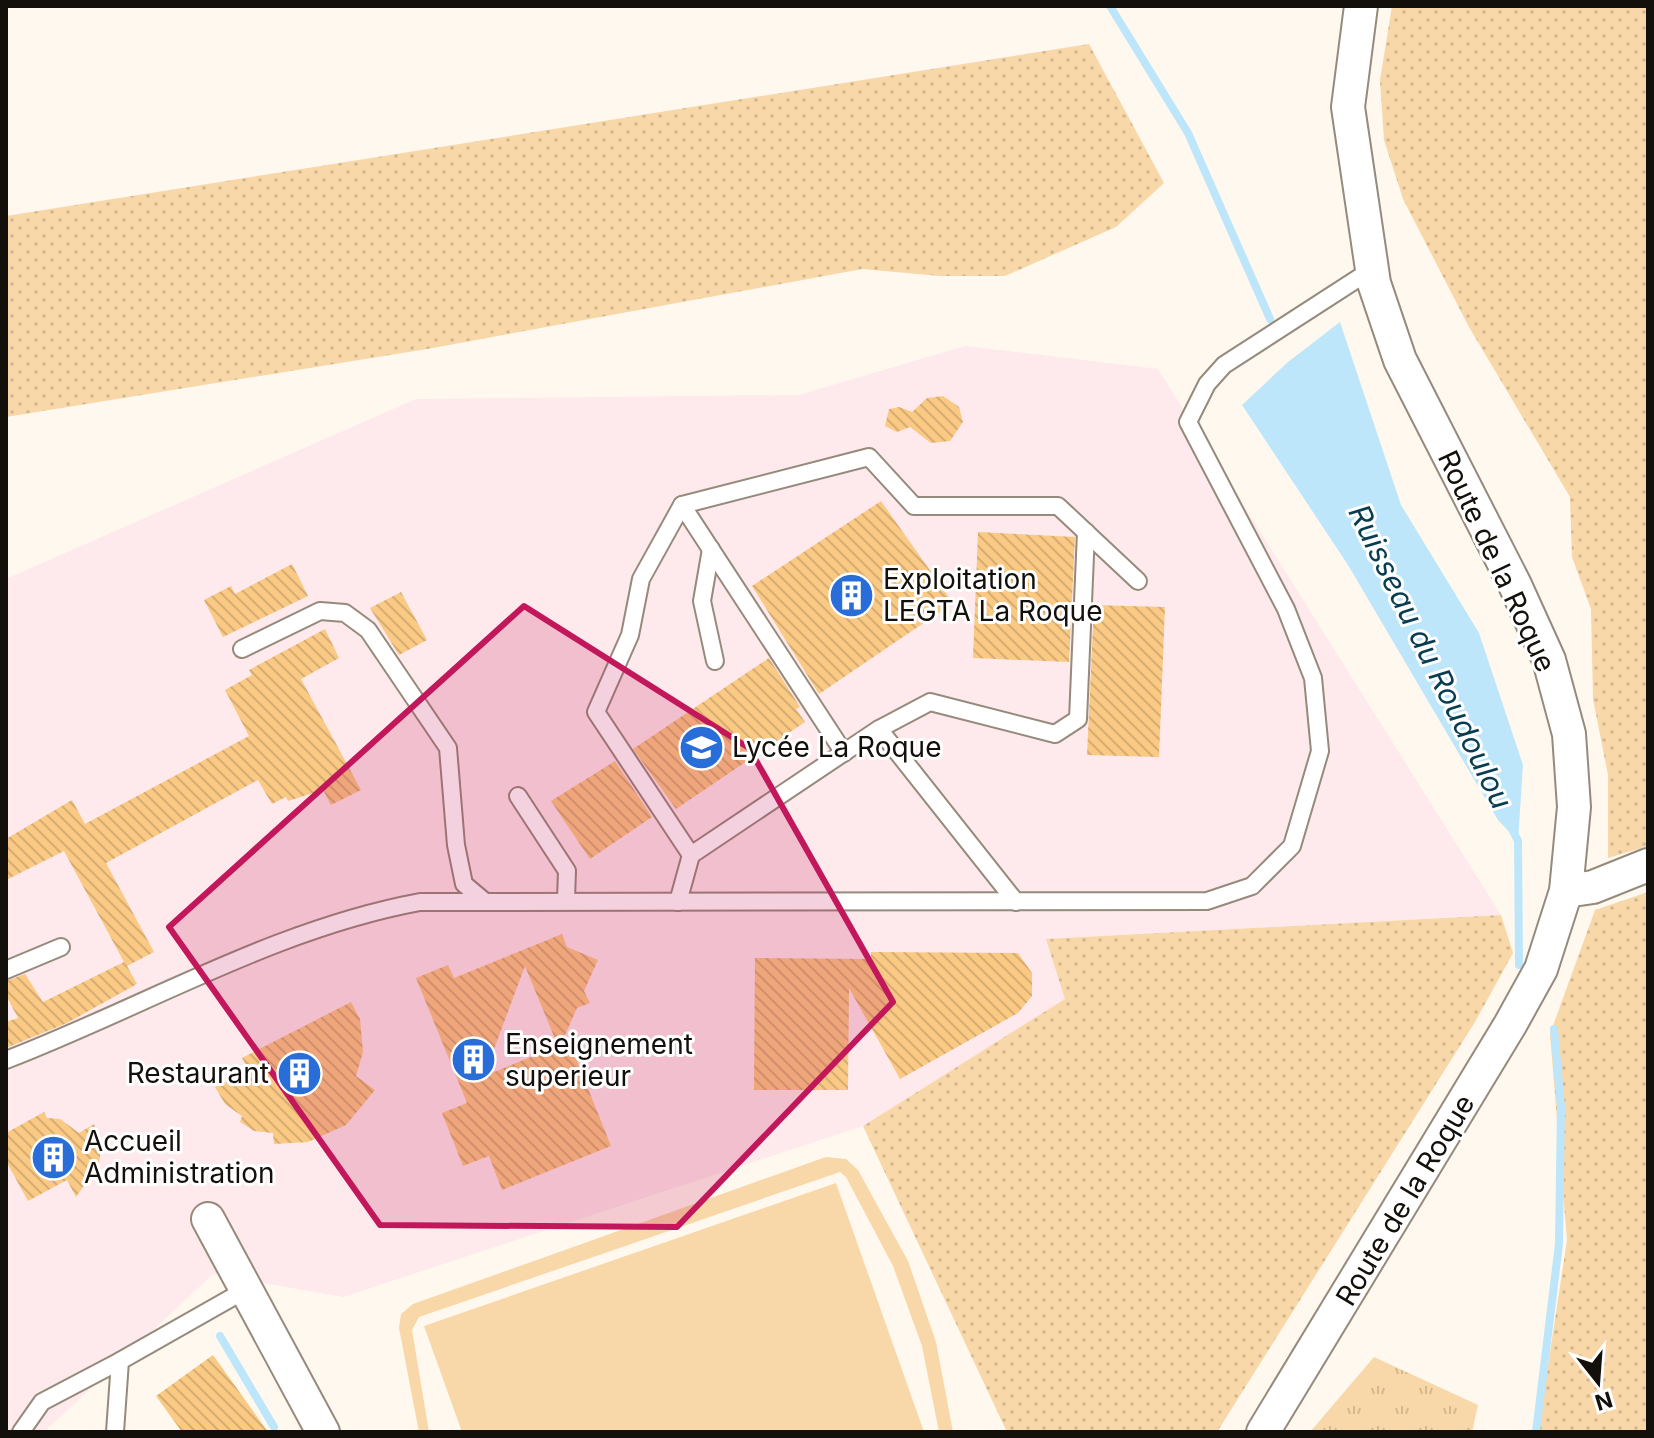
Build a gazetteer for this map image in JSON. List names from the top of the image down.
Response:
{
  "streets": {
    "street": ["Route de la Roque"]
  },
  "water": ["Ruisseau du Roudoulou"],
  "places": {
    "building": [
      "Exploitation LEGTA La Roque",
      "Enseignement superieur",
      "Restaurant",
      "Accueil Administration"
    ],
    "school or university": ["Lycée La Roque"]
  },
  "north": "bottom"
}
